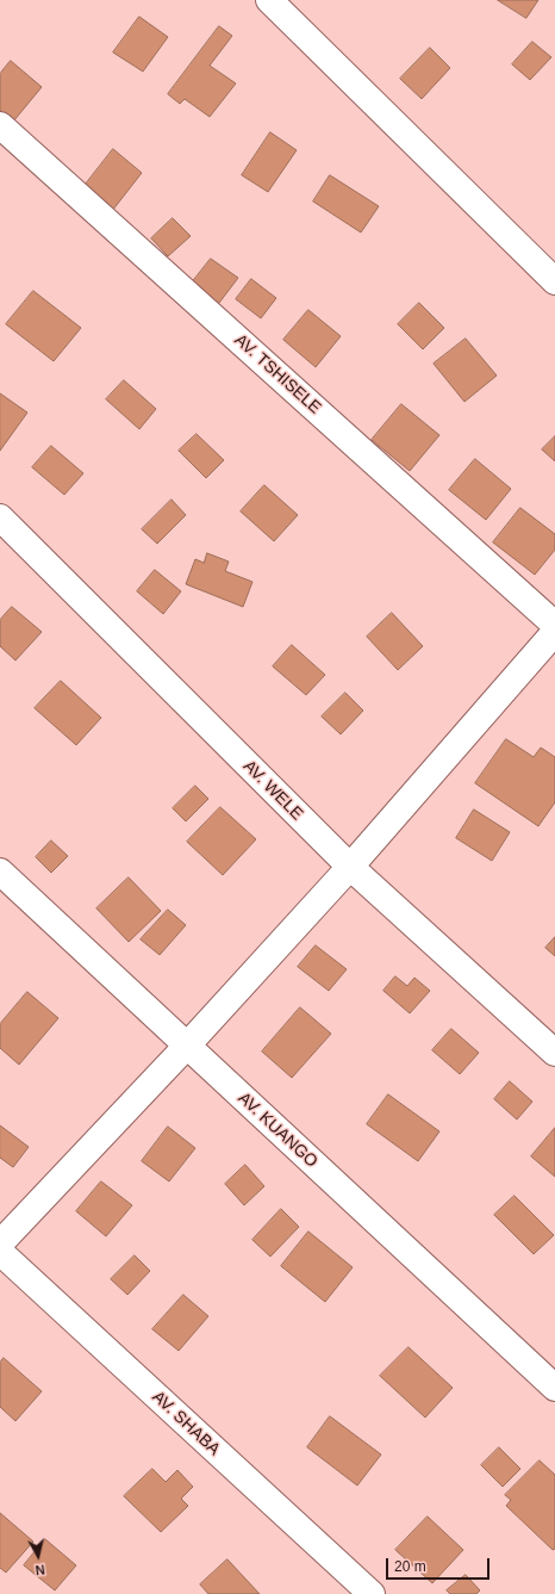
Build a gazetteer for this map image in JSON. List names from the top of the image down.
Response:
{
  "streets": {
    "street": [
      "AV. TSHISELE",
      "AV. WELE",
      "AV. KUANGO",
      "AV. SHABA"
    ]
  },
  "scale_bar": "20 m",
  "north": "bottom"
}
